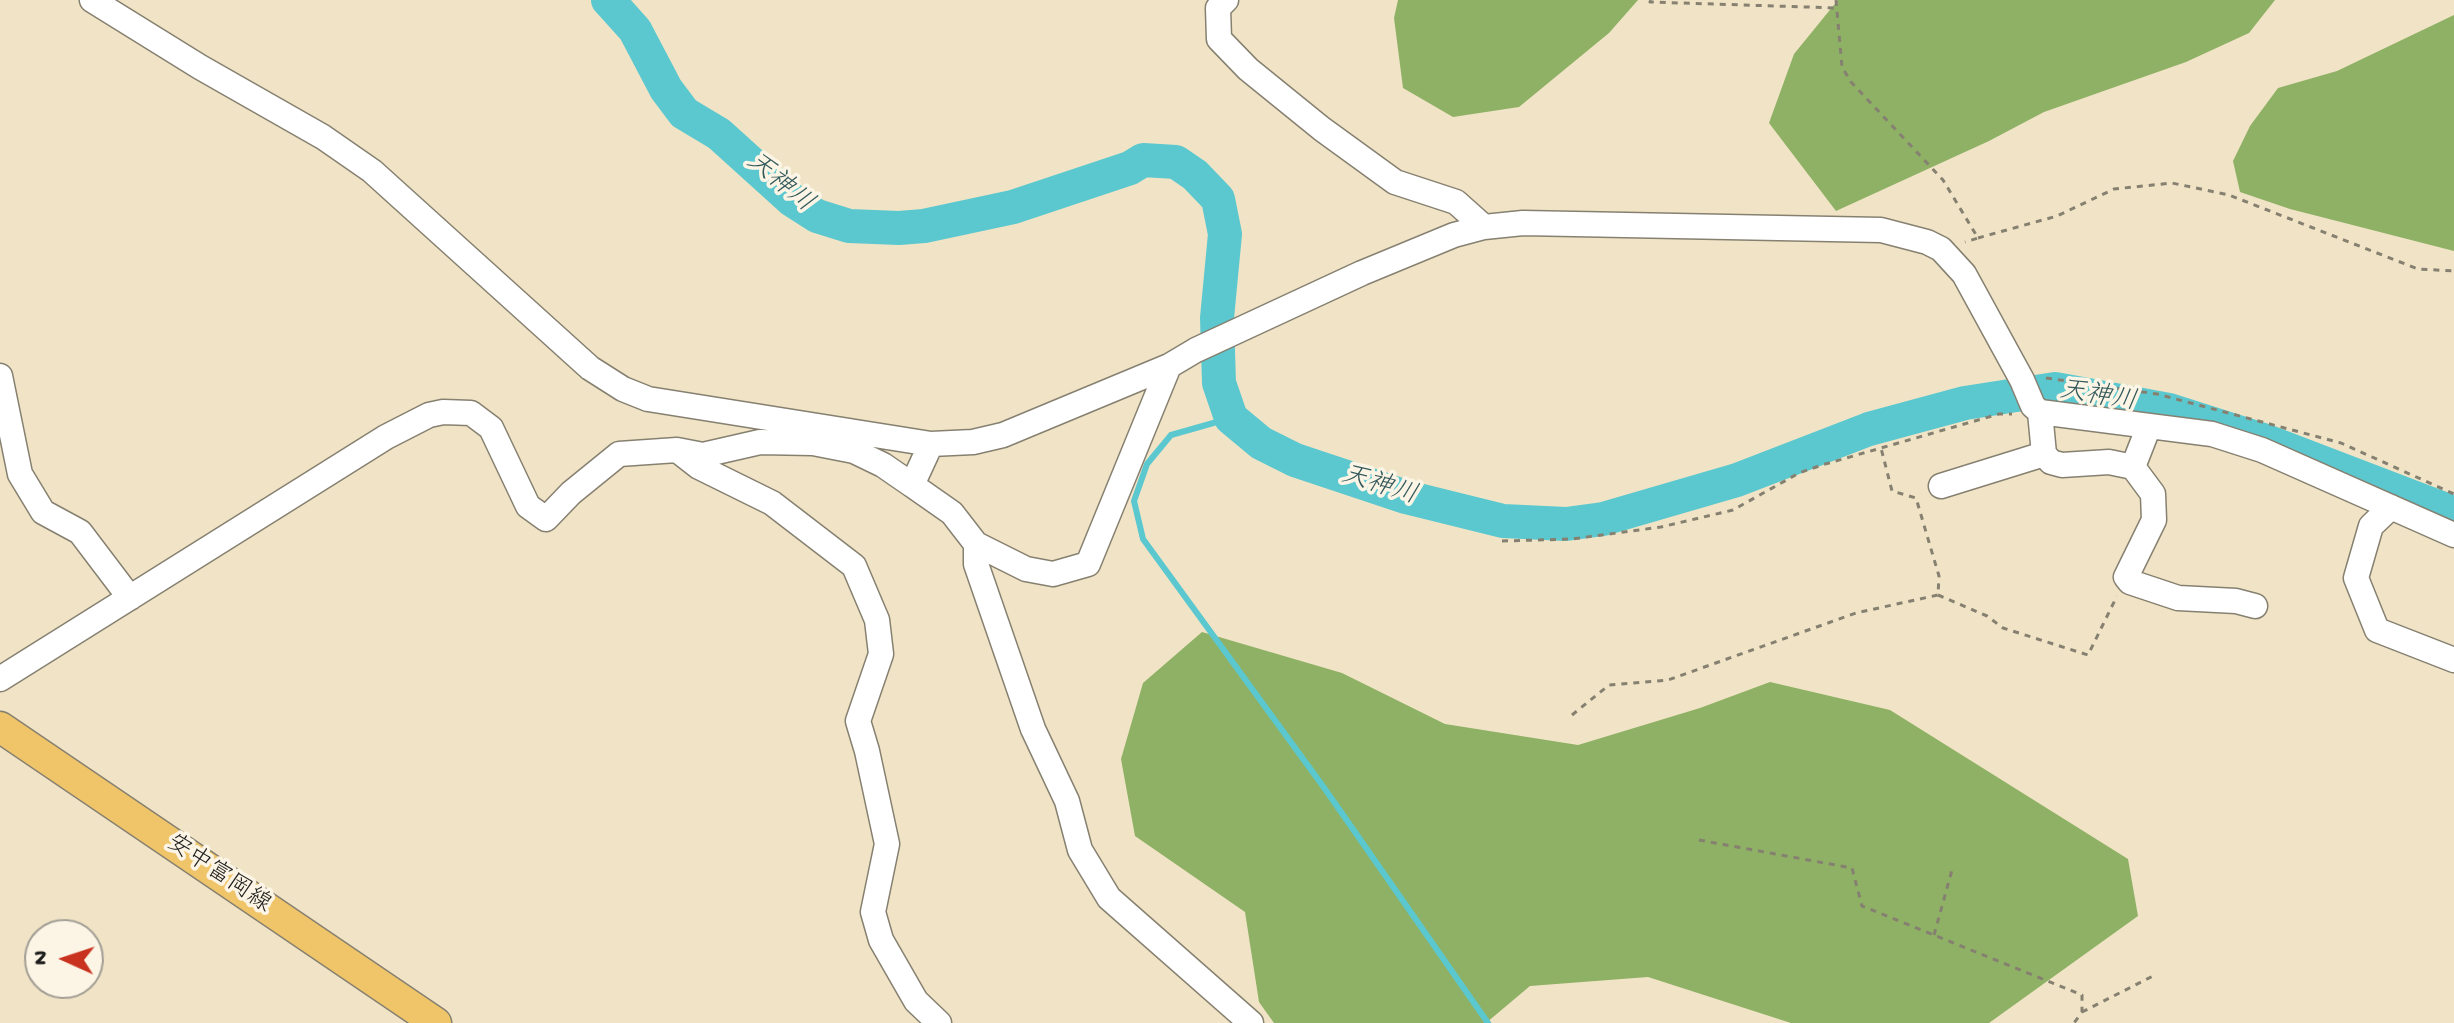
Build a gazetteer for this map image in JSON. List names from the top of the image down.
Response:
{
  "streets": {
    "main road": ["安中富岡線"]
  },
  "water": ["天神川"],
  "north": "left"
}
